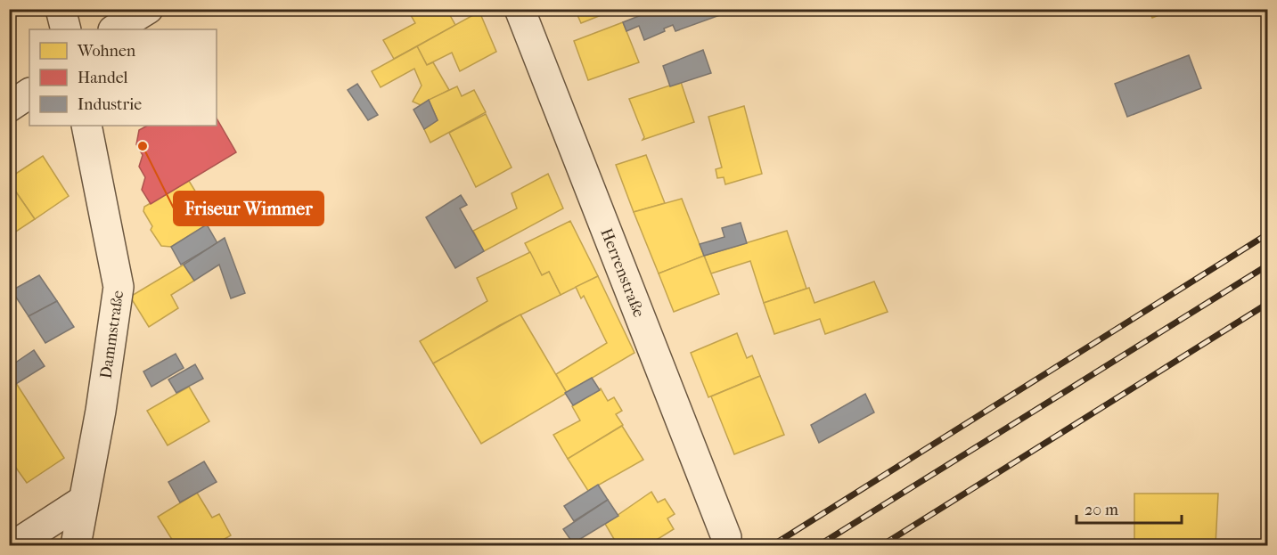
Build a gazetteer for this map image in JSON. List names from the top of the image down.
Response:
{
  "streets": {
    "street": ["Herrenstraße", "Dammstraße"]
  },
  "places": ["Friseur Wimmer"],
  "legend": ["Wohnen", "Handel", "Industrie"],
  "scale_bar": "20 m"
}
